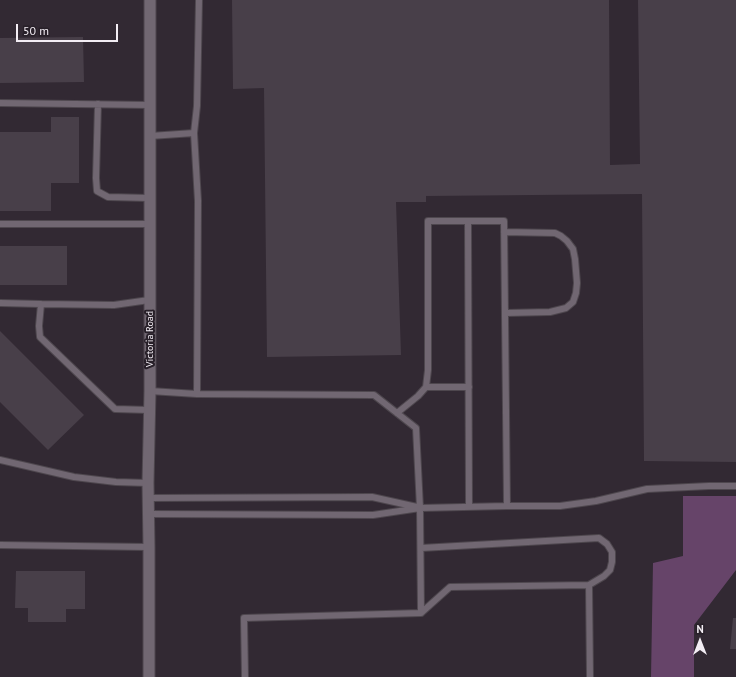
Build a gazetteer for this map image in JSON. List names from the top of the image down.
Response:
{
  "streets": {
    "street": ["Victoria Road"]
  },
  "scale_bar": "50 m",
  "north": "top"
}
